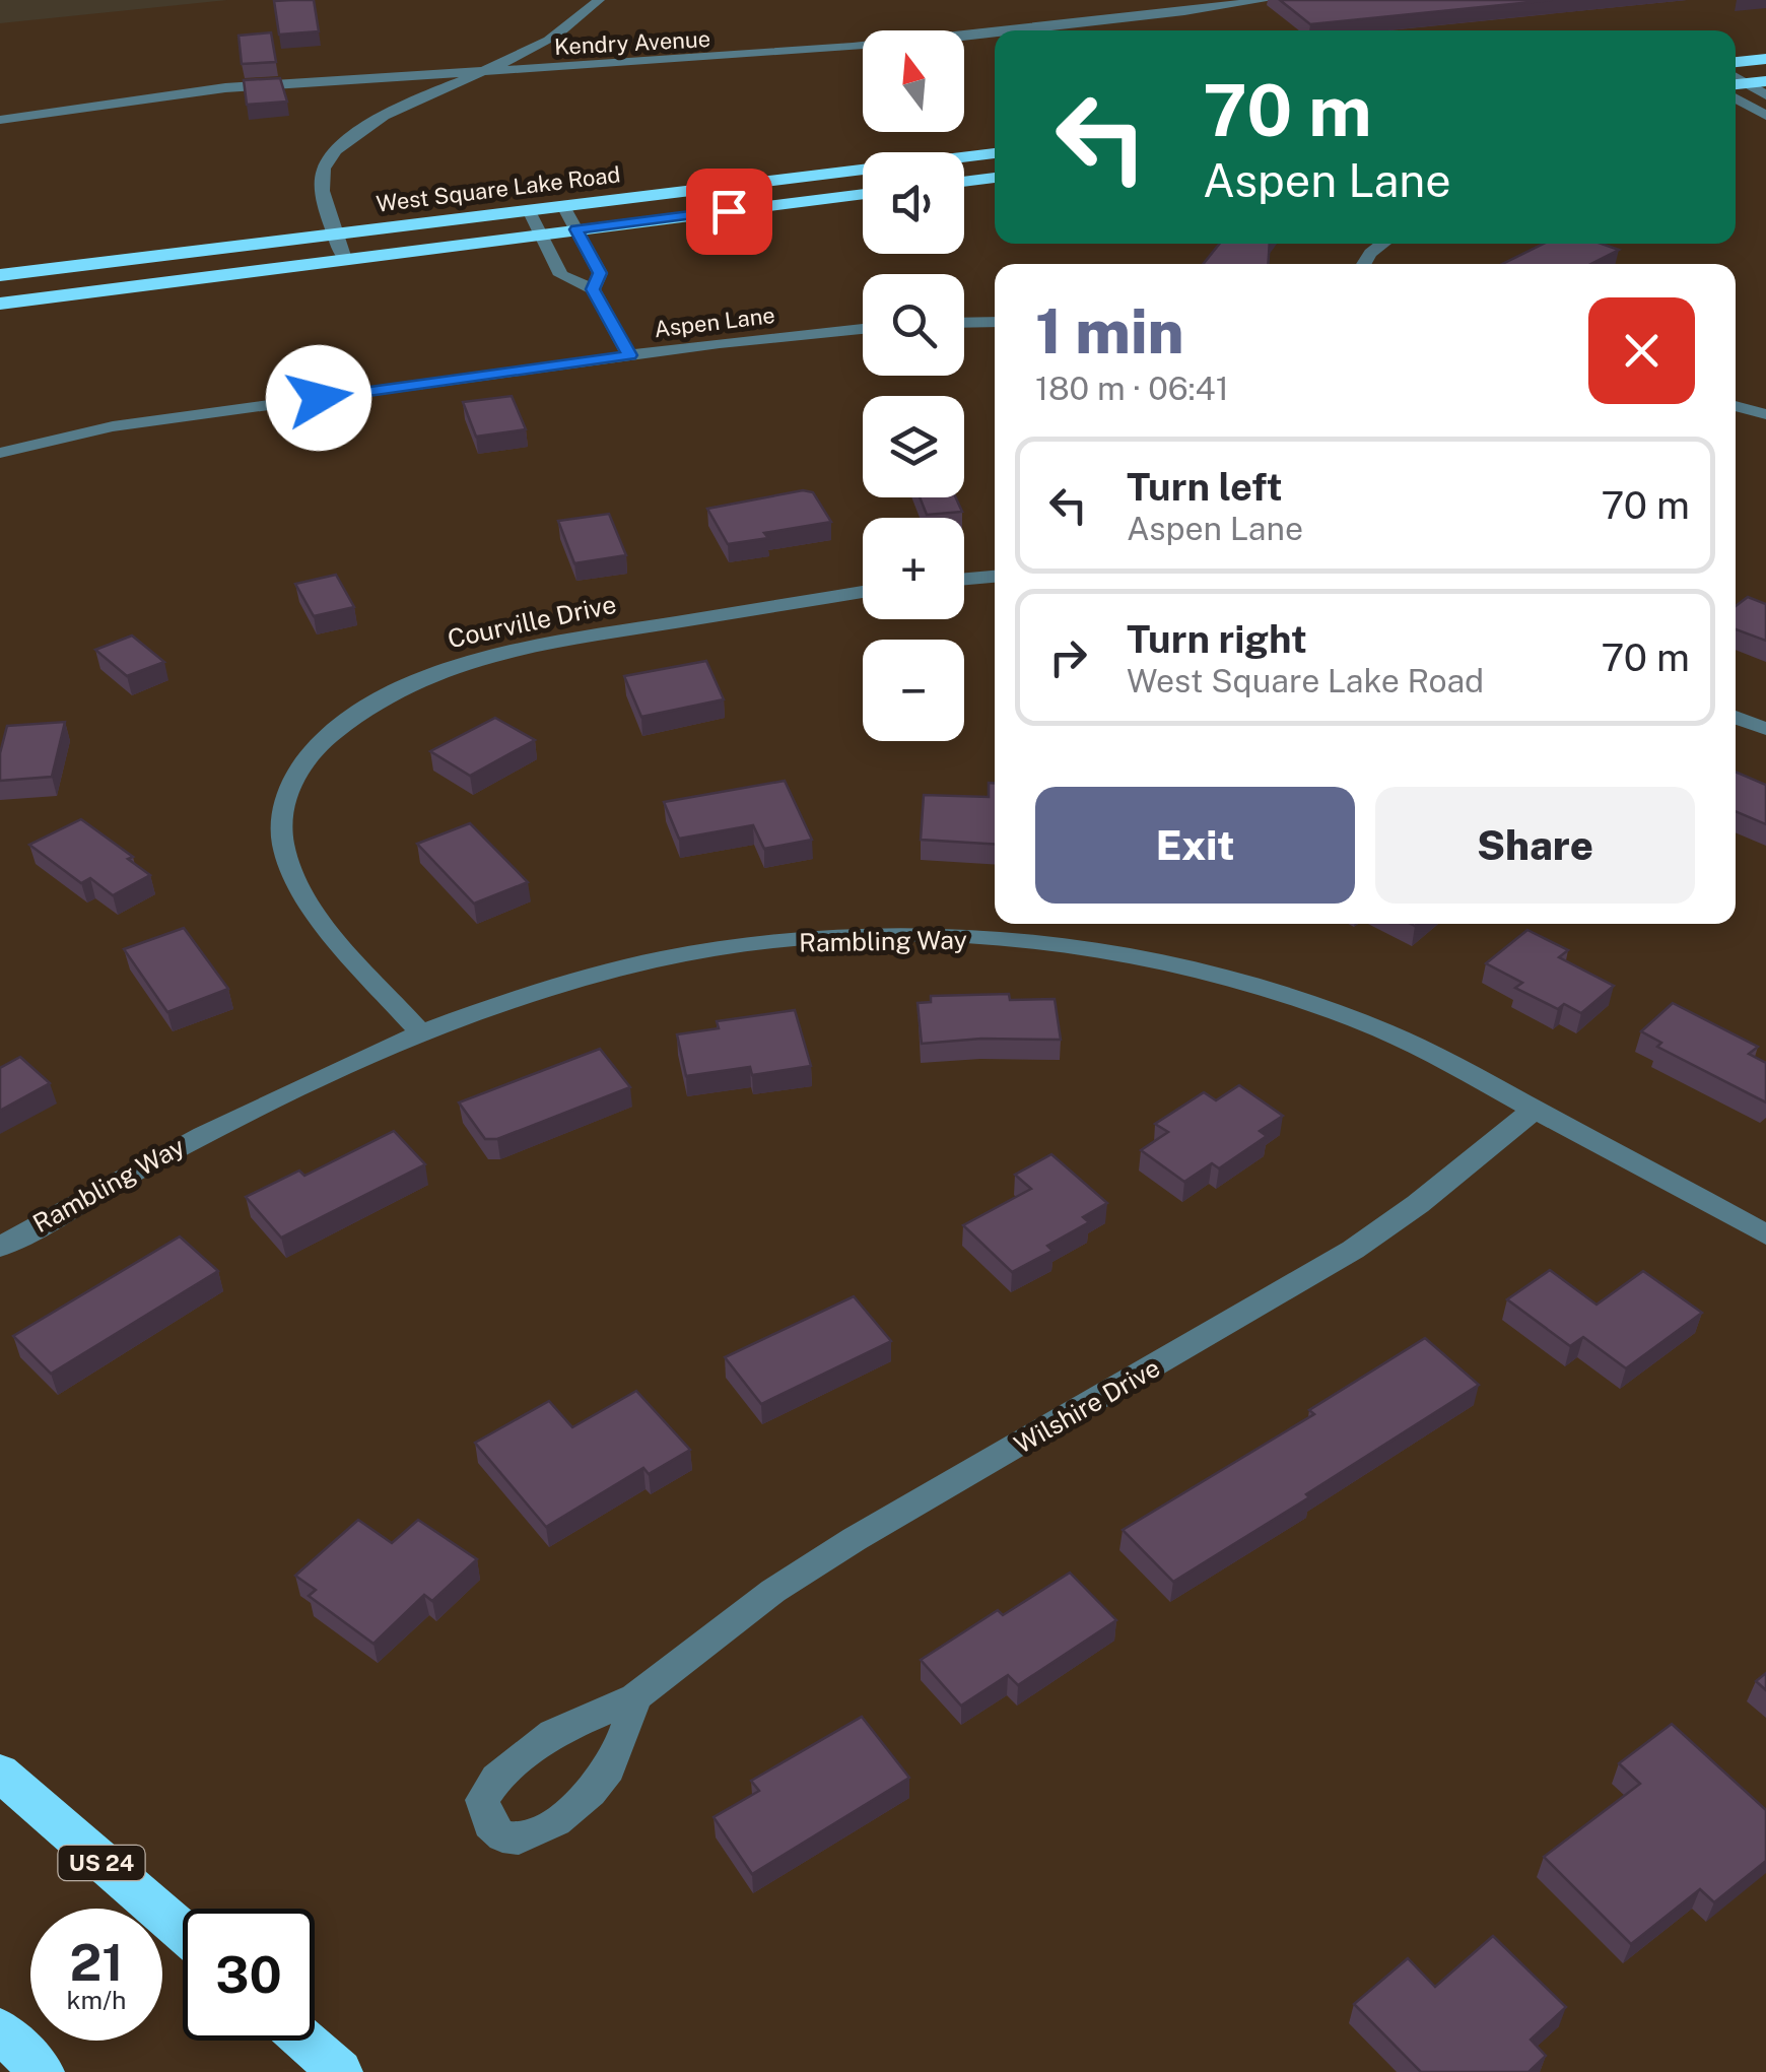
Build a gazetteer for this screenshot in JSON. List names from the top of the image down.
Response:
{
  "streets": {
    "highway": ["West Square Lake Road", "US 24"],
    "street": [
      "Kendry Avenue",
      "Aspen Lane",
      "Courville Drive",
      "Rambling Way",
      "Wilshire Drive"
    ]
  },
  "crossings": [
    ["West Square Lake Road", "Aspen Lane"],
    ["Courville Drive", "Rambling Way"],
    ["Rambling Way", "Wilshire Drive"]
  ],
  "north": "top",
  "page": {
    "map_buttons": ["+", "−"],
    "turn": ["70 m", "Aspen Lane"],
    "heading": ["1 min", "180 m · 06:41"],
    "list": [
      {
        "name": "Turn left",
        "note": "Aspen Lane",
        "value": "70 m"
      },
      {
        "name": "Turn right",
        "note": "West Square Lake Road",
        "value": "70 m"
      }
    ],
    "buttons": ["Exit", "Share"],
    "speed": "21 km/h",
    "limit": "30"
  }
}
